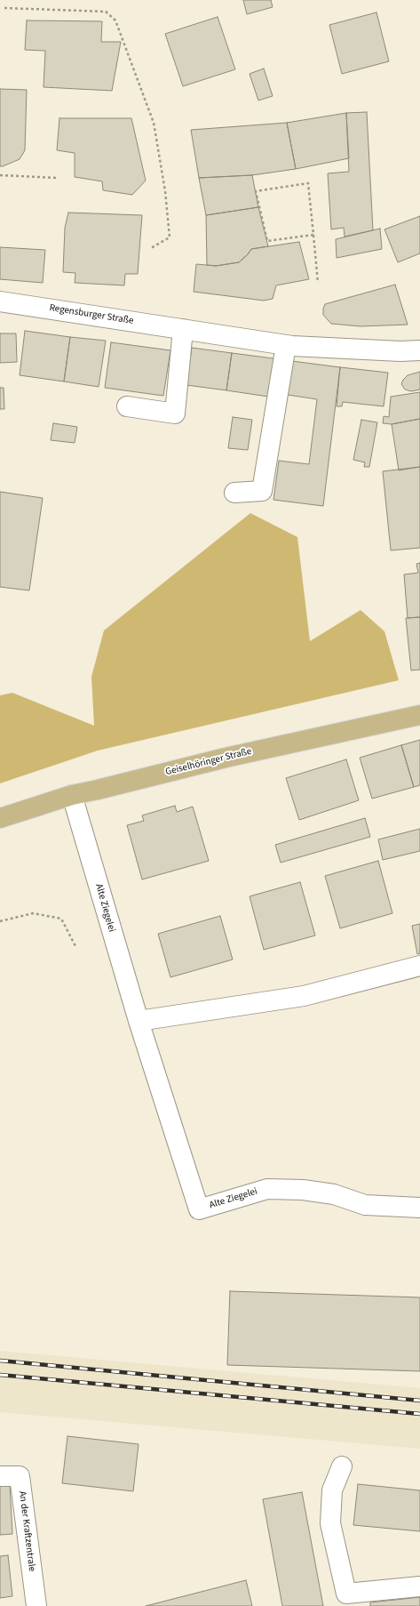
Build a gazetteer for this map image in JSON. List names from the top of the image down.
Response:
{
  "streets": {
    "main road": ["Geiselhöringer Straße"],
    "street": ["Regensburger Straße", "Alte Ziegelei", "An der Kraftzentrale"]
  },
  "crossings": [
    ["Geiselhöringer Straße", "Alte Ziegelei"]
  ]
}
